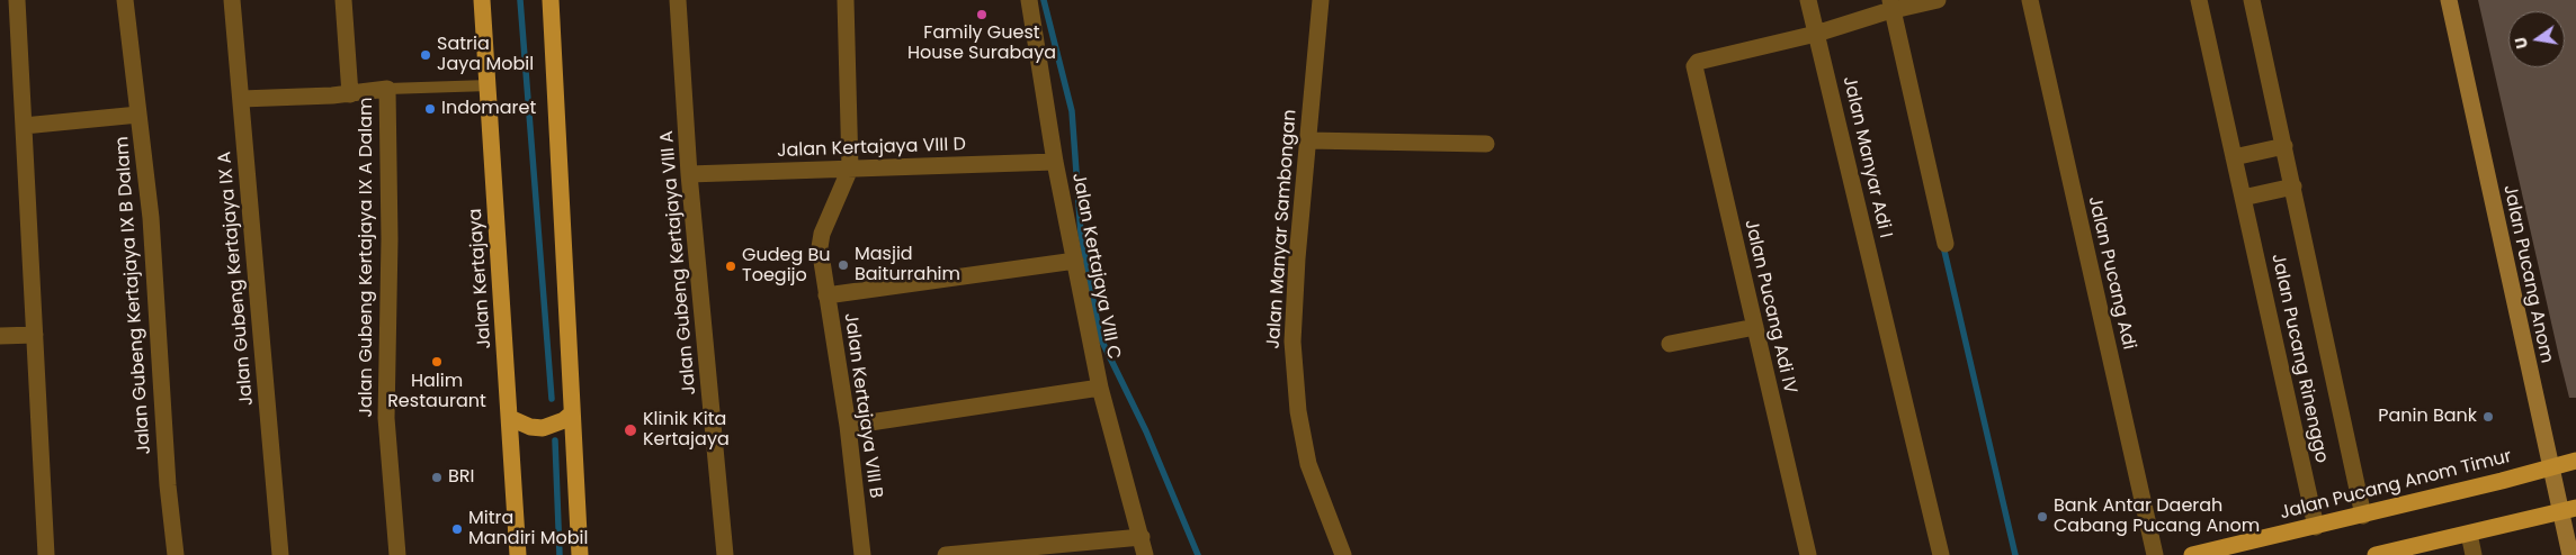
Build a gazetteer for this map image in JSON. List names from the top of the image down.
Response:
{
  "streets": {
    "main road": ["Jalan Kertajaya", "Jalan Pucang Anom Timur"],
    "street": [
      "Jalan Kertajaya VIII D",
      "Jalan Manyar Adi I",
      "Jalan Manyar Sambongan",
      "Jalan Gubeng Kertajaya IX A Dalam",
      "Jalan Gubeng Kertajaya VIII A",
      "Jalan Kertajaya VIII C",
      "Jalan Pucang Adi",
      "Jalan Pucang Anom",
      "Jalan Gubeng Kertajaya IX A",
      "Jalan Gubeng Kertajaya IX B Dalam",
      "Jalan Pucang Adi IV",
      "Jalan Pucang Rinenggo",
      "Jalan Kertajaya VIII B"
    ]
  },
  "crossings": [
    ["Jalan Kertajaya VIII D", "Jalan Gubeng Kertajaya VIII A"],
    ["Jalan Kertajaya VIII D", "Jalan Kertajaya VIII C"],
    ["Jalan Kertajaya VIII D", "Jalan Kertajaya VIII B"],
    ["Jalan Manyar Adi I", "Jalan Pucang Adi IV"],
    ["Jalan Pucang Anom", "Jalan Pucang Anom Timur"],
    ["Jalan Pucang Rinenggo", "Jalan Pucang Anom Timur"]
  ],
  "places": [
    "Family Guest House Surabaya",
    "Satria Jaya Mobil",
    "Indomaret",
    "Masjid Baiturrahim",
    "Gudeg Bu Toegijo",
    "Halim Restaurant",
    "Panin Bank",
    "Klinik Kita Kertajaya",
    "BRI",
    "Bank Antar Daerah Cabang Pucang Anom",
    "Mitra Mandiri Mobil"
  ],
  "north": "left"
}
